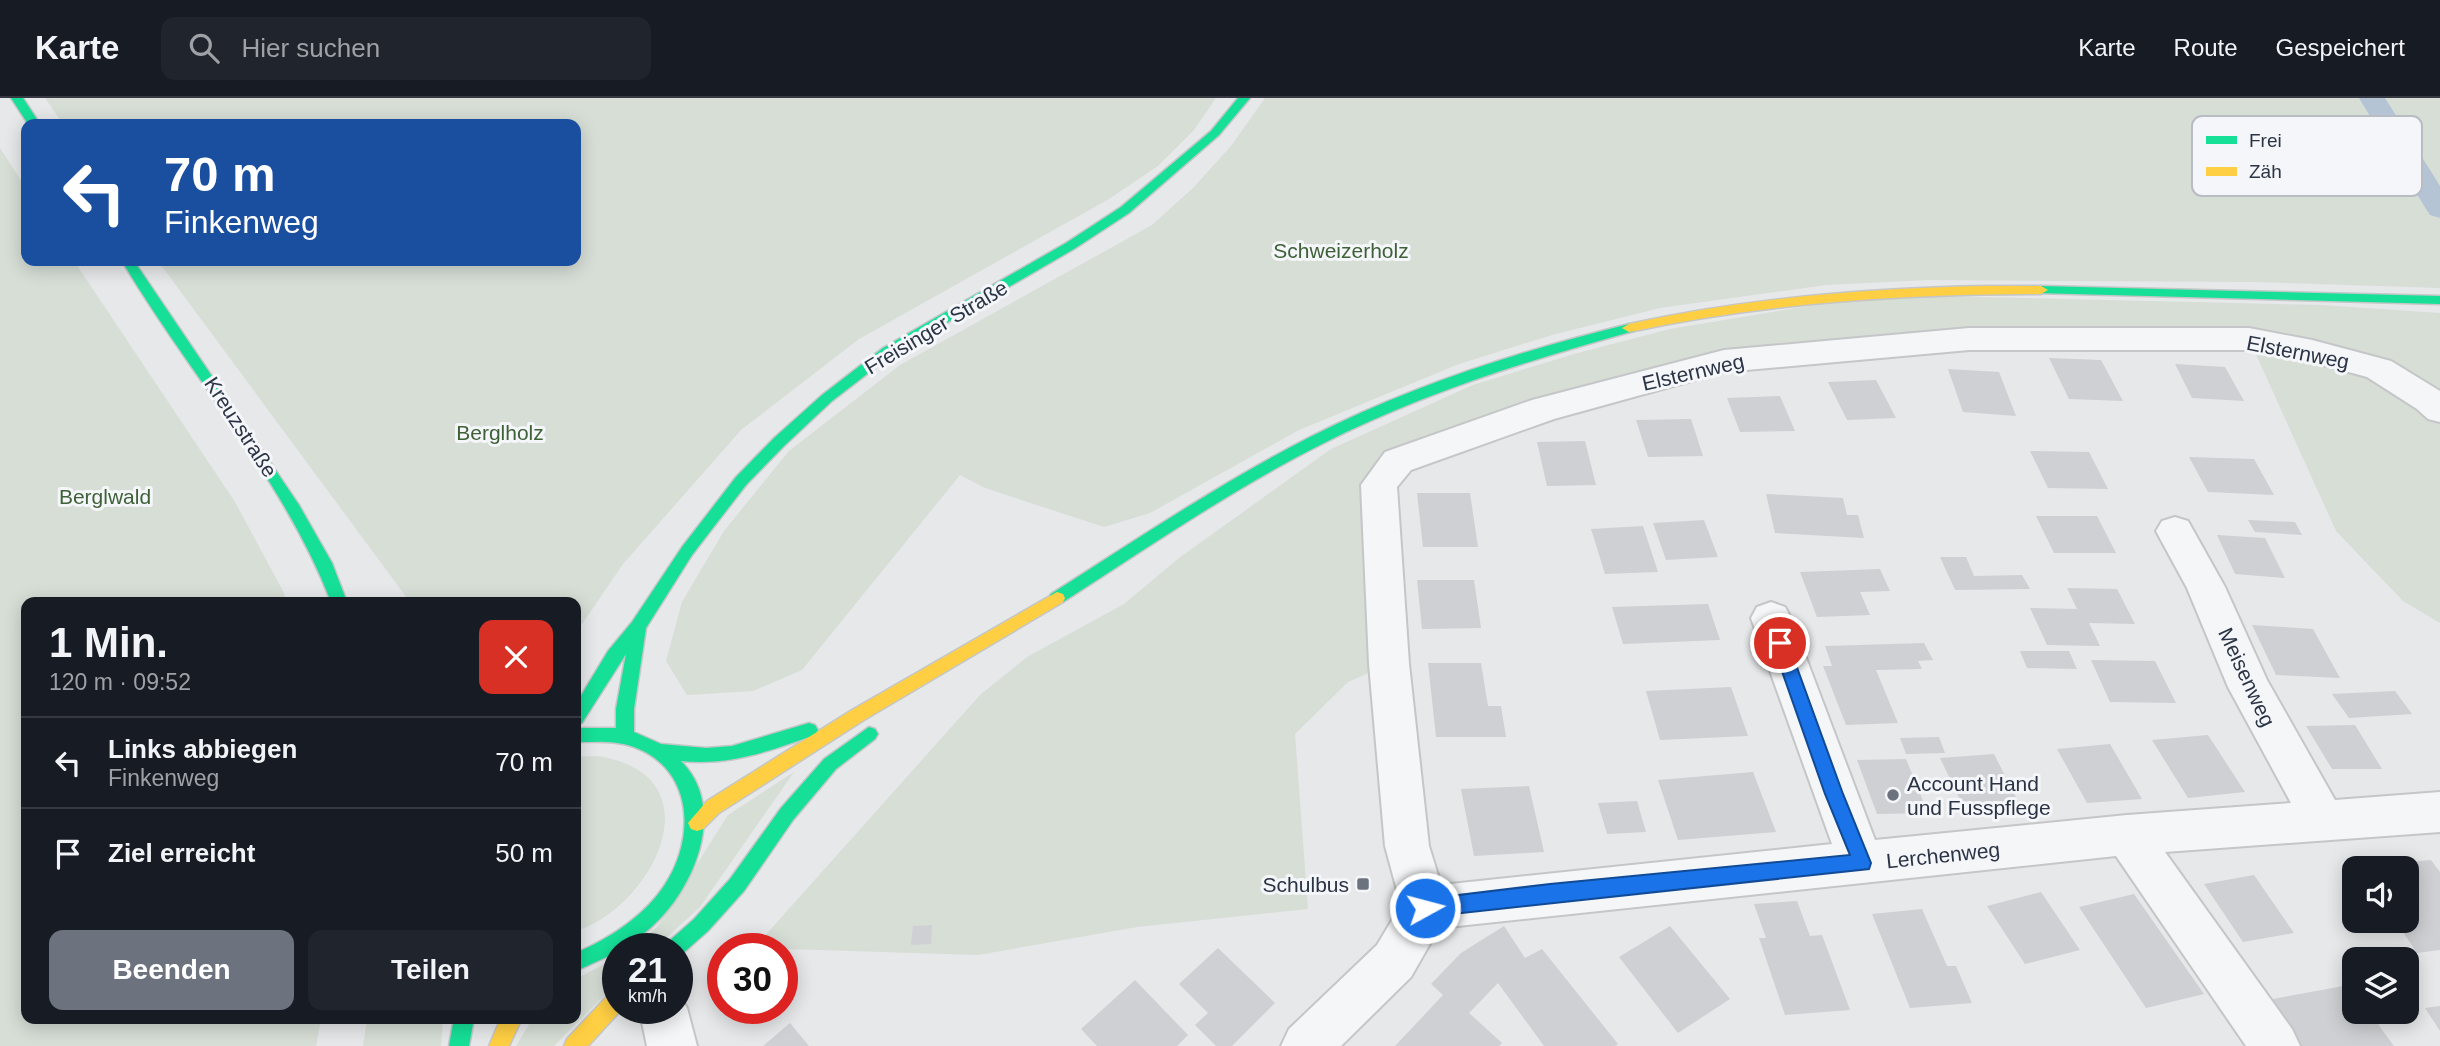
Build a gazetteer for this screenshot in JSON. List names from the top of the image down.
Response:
{
  "streets": {
    "main road": ["Freisinger Straße", "Kreuzstraße"],
    "street": ["Elsternweg", "Meisenweg", "Lerchenweg"]
  },
  "crossings": [
    ["Elsternweg", "Lerchenweg"],
    ["Meisenweg", "Lerchenweg"]
  ],
  "parks": ["Schweizerholz", "Berglholz", "Berglwald"],
  "places": {
    "other": ["Account Hand und Fusspflege"],
    "transit": ["Schulbus"]
  },
  "legend": ["Frei", "Zäh"],
  "page": {
    "header": "Karte",
    "search": "Hier suchen",
    "nav": ["Karte", "Route", "Gespeichert"],
    "turn": ["70 m", "Finkenweg"],
    "heading": ["1 Min.", "120 m · 09:52"],
    "list": [
      {
        "name": "Links abbiegen",
        "note": "Finkenweg",
        "value": "70 m"
      },
      {
        "name": "Ziel erreicht",
        "value": "50 m"
      }
    ],
    "buttons": ["Beenden", "Teilen"],
    "speed": "21 km/h",
    "limit": "30"
  }
}
